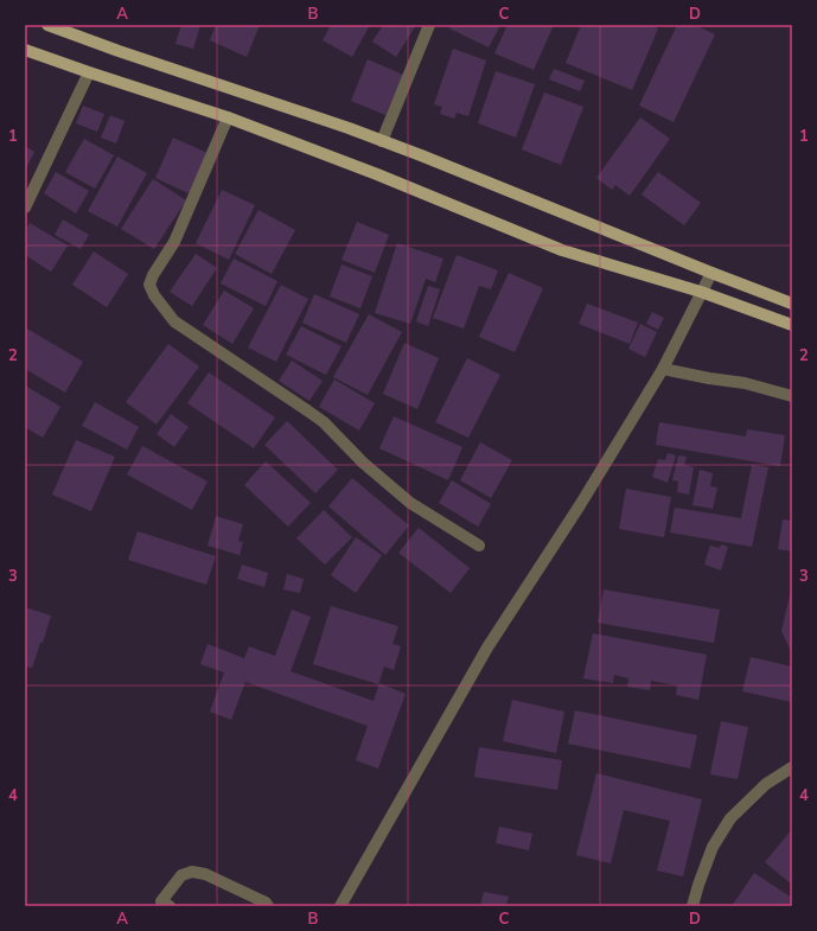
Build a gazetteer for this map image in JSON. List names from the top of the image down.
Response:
{
  "grid": {
    "columns": [
      "A",
      "B",
      "C",
      "D"
    ],
    "rows": [
      "1",
      "2",
      "3",
      "4"
    ]
  }
}
